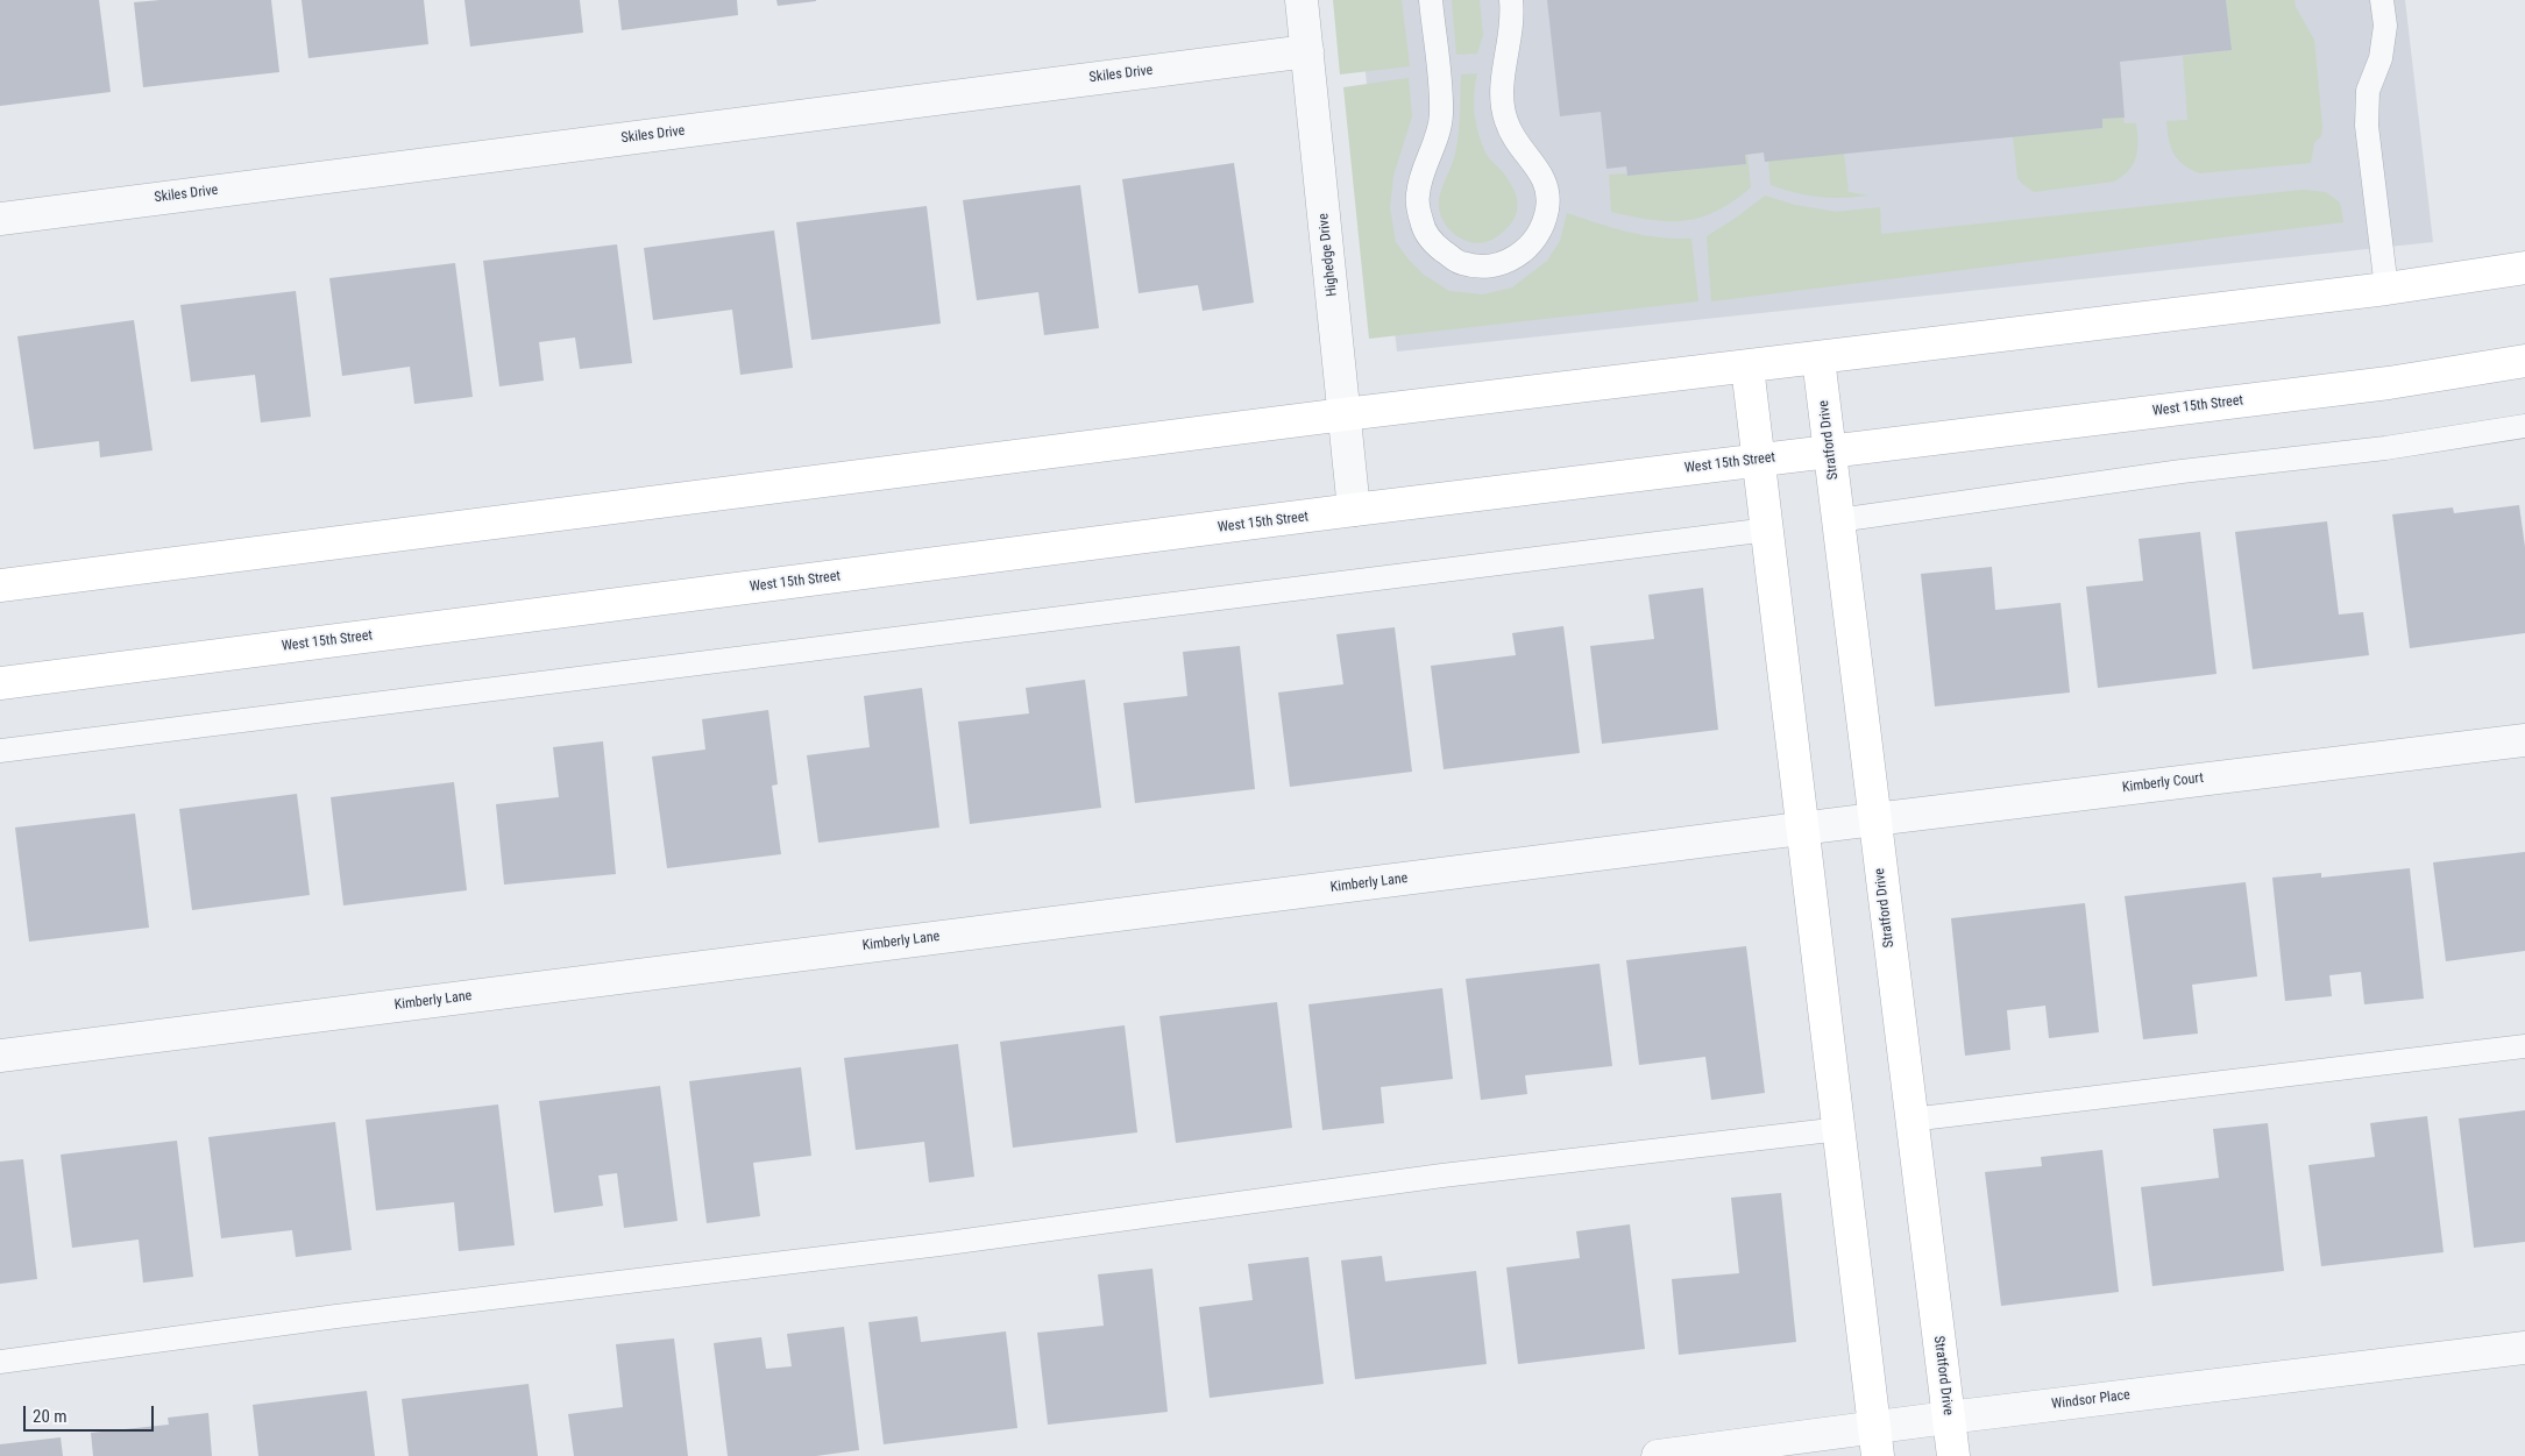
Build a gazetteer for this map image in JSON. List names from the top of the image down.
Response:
{
  "streets": {
    "main road": ["West 15th Street", "Stratford Drive"],
    "street": [
      "Skiles Drive",
      "Highedge Drive",
      "Kimberly Court",
      "Kimberly Lane",
      "Windsor Place"
    ]
  },
  "crossings": [
    ["Skiles Drive", "Highedge Drive"],
    ["Highedge Drive", "West 15th Street"],
    ["West 15th Street", "Stratford Drive"],
    ["Stratford Drive", "Kimberly Court"],
    ["Stratford Drive", "Windsor Place"],
    ["Kimberly Court", "Kimberly Lane"]
  ],
  "scale_bar": "20 m"
}
